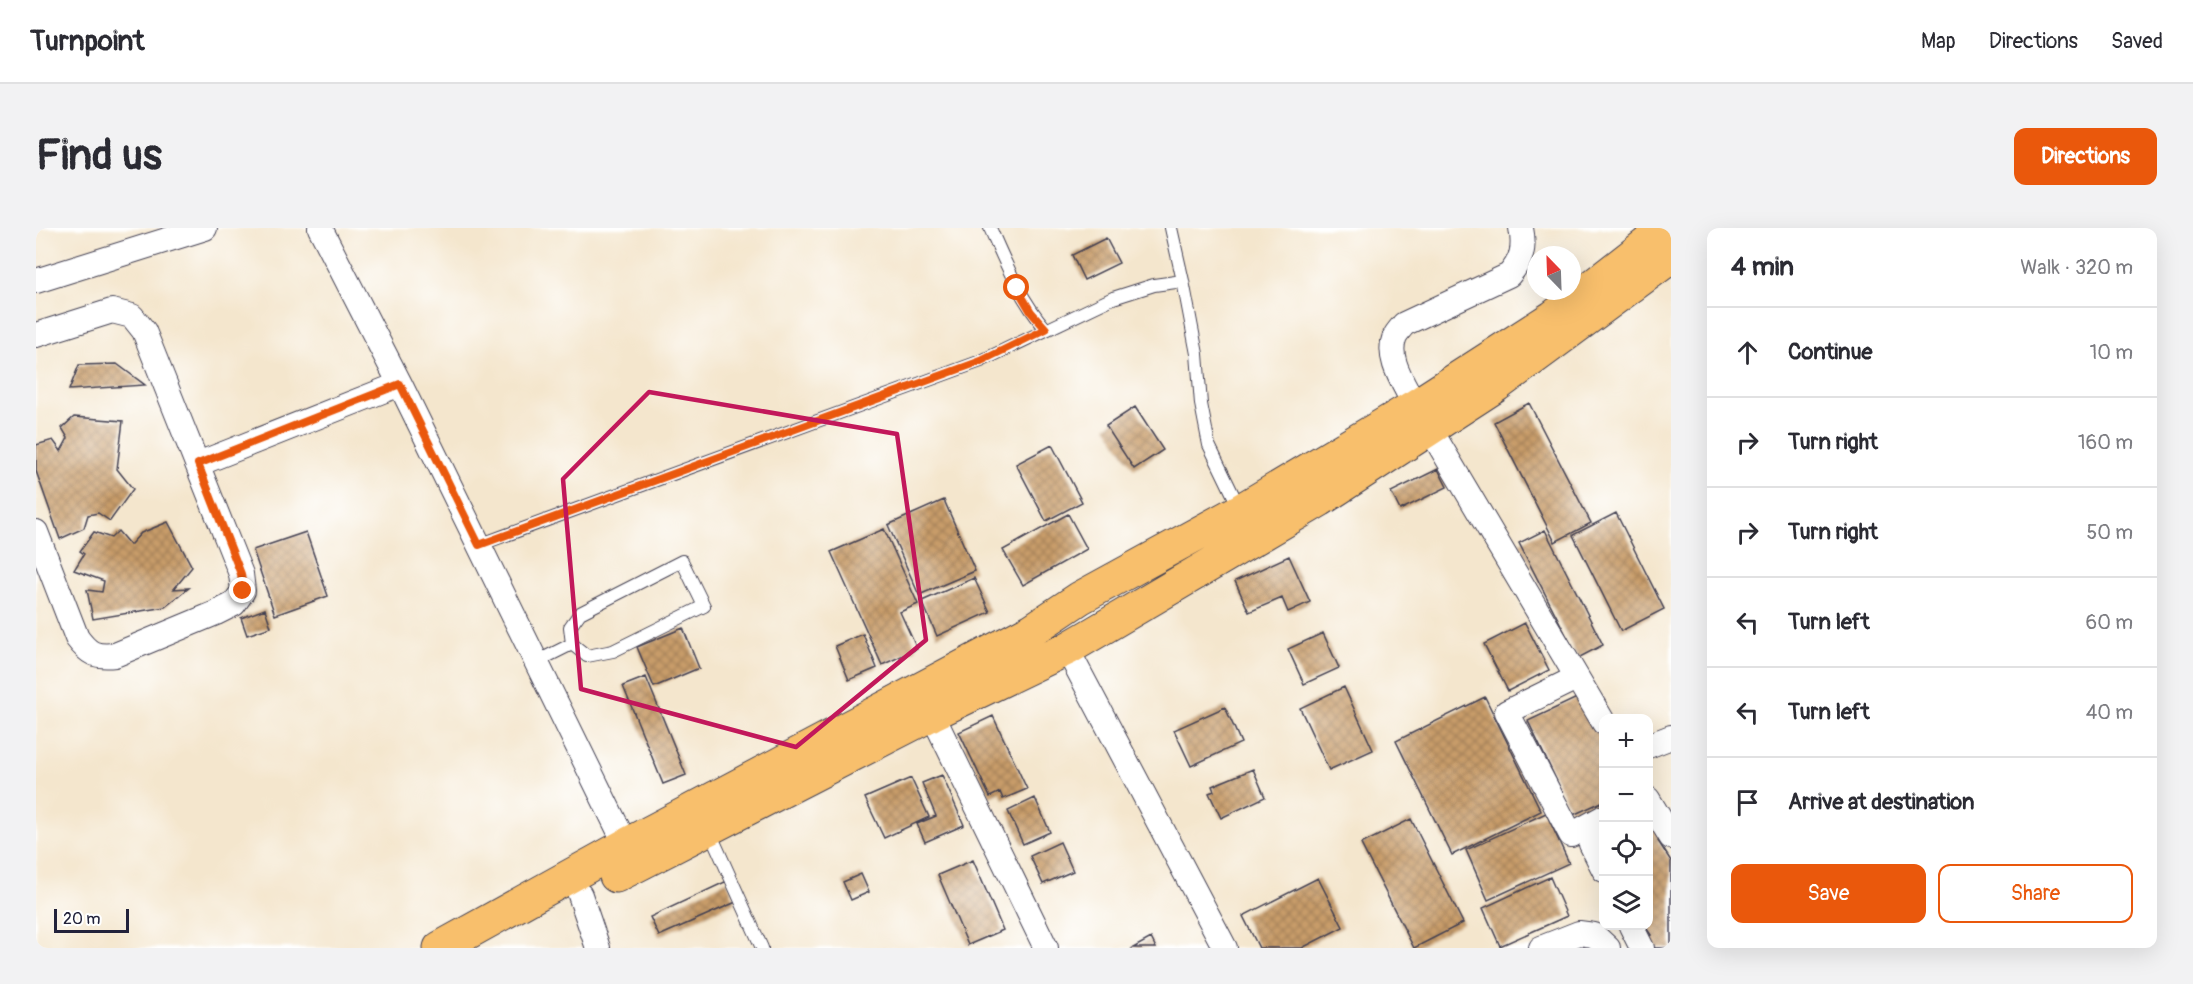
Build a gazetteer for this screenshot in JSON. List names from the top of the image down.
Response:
{
  "scale_bar": "20 m",
  "north": "top left",
  "page": {
    "header": "Turnpoint",
    "nav": ["Map", "Directions", "Saved"],
    "buttons": [
      "Directions",
      ["Save", "Share"]
    ],
    "title": "Find us",
    "heading": ["4 min", "Walk · 320 m"],
    "list": [
      ["Continue", "10 m"],
      ["Turn right", "160 m"],
      ["Turn right", "50 m"],
      ["Turn left", "60 m"],
      ["Turn left", "40 m"],
      "Arrive at destination"
    ],
    "map_buttons": ["+", "−"],
    "scale": "20 m"
  }
}
